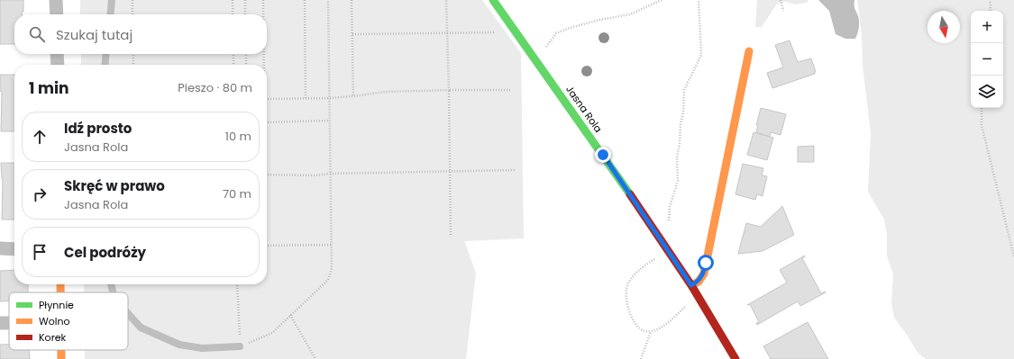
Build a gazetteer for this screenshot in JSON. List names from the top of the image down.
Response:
{
  "streets": {
    "street": ["Jasna Rola"]
  },
  "legend": ["Płynnie", "Wolno", "Korek"],
  "north": "bottom",
  "page": {
    "map_buttons": ["+", "−"],
    "search": "Szukaj tutaj",
    "heading": ["1 min", "Pieszo · 80 m"],
    "list": [
      ["Idź prosto", "Jasna Rola", "10 m"],
      ["Skręć w prawo", "Jasna Rola", "70 m"],
      "Cel podróży"
    ]
  }
}
